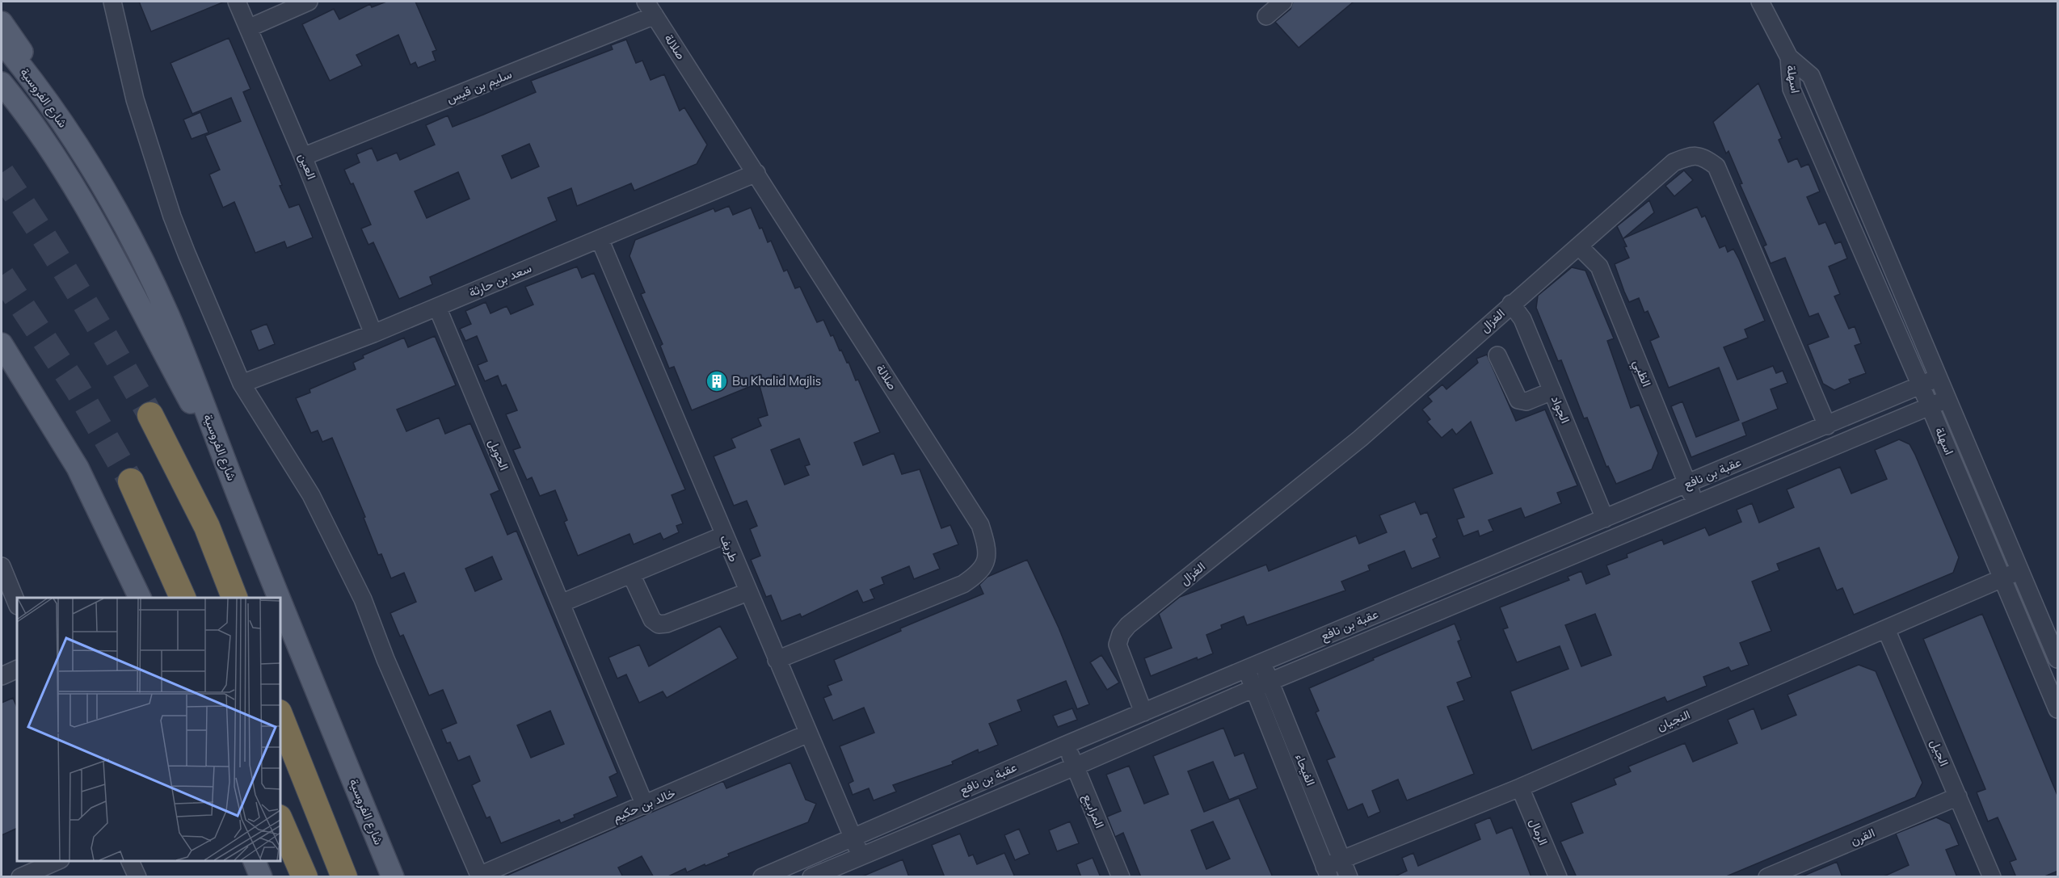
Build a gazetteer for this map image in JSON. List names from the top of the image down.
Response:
{
  "streets": {
    "main road": ["شارع الفروسية"],
    "street": [
      "صلالة",
      "اسهلة",
      "سليم بن قيس",
      "العين",
      "سعد بن حارثة",
      "الغزال",
      "الظبي",
      "الجواد",
      "الحويل",
      "عقبة بن نافع",
      "طريف",
      "النجيان",
      "الجيل",
      "الفيحاء",
      "خالد بن حكيم",
      "المرابيع",
      "الرمال",
      "القرن"
    ]
  },
  "crossings": [
    ["صلالة", "سليم بن قيس"],
    ["صلالة", "سعد بن حارثة"],
    ["صلالة", "طريف"],
    ["اسهلة", "عقبة بن نافع"],
    ["اسهلة", "النجيان"],
    ["سليم بن قيس", "العين"],
    ["العين", "سعد بن حارثة"],
    ["سعد بن حارثة", "الحويل"],
    ["سعد بن حارثة", "طريف"],
    ["الغزال", "الظبي"],
    ["الغزال", "الجواد"],
    ["الغزال", "عقبة بن نافع"],
    ["الظبي", "عقبة بن نافع"],
    ["الجواد", "عقبة بن نافع"],
    ["الحويل", "خالد بن حكيم"],
    ["عقبة بن نافع", "طريف"],
    ["عقبة بن نافع", "الفيحاء"],
    ["عقبة بن نافع", "المرابيع"],
    ["طريف", "خالد بن حكيم"],
    ["النجيان", "الجيل"],
    ["النجيان", "الفيحاء"],
    ["النجيان", "الرمال"],
    ["الجيل", "القرن"]
  ],
  "places": {
    "building": ["Bu Khalid Majlis"]
  }
}
